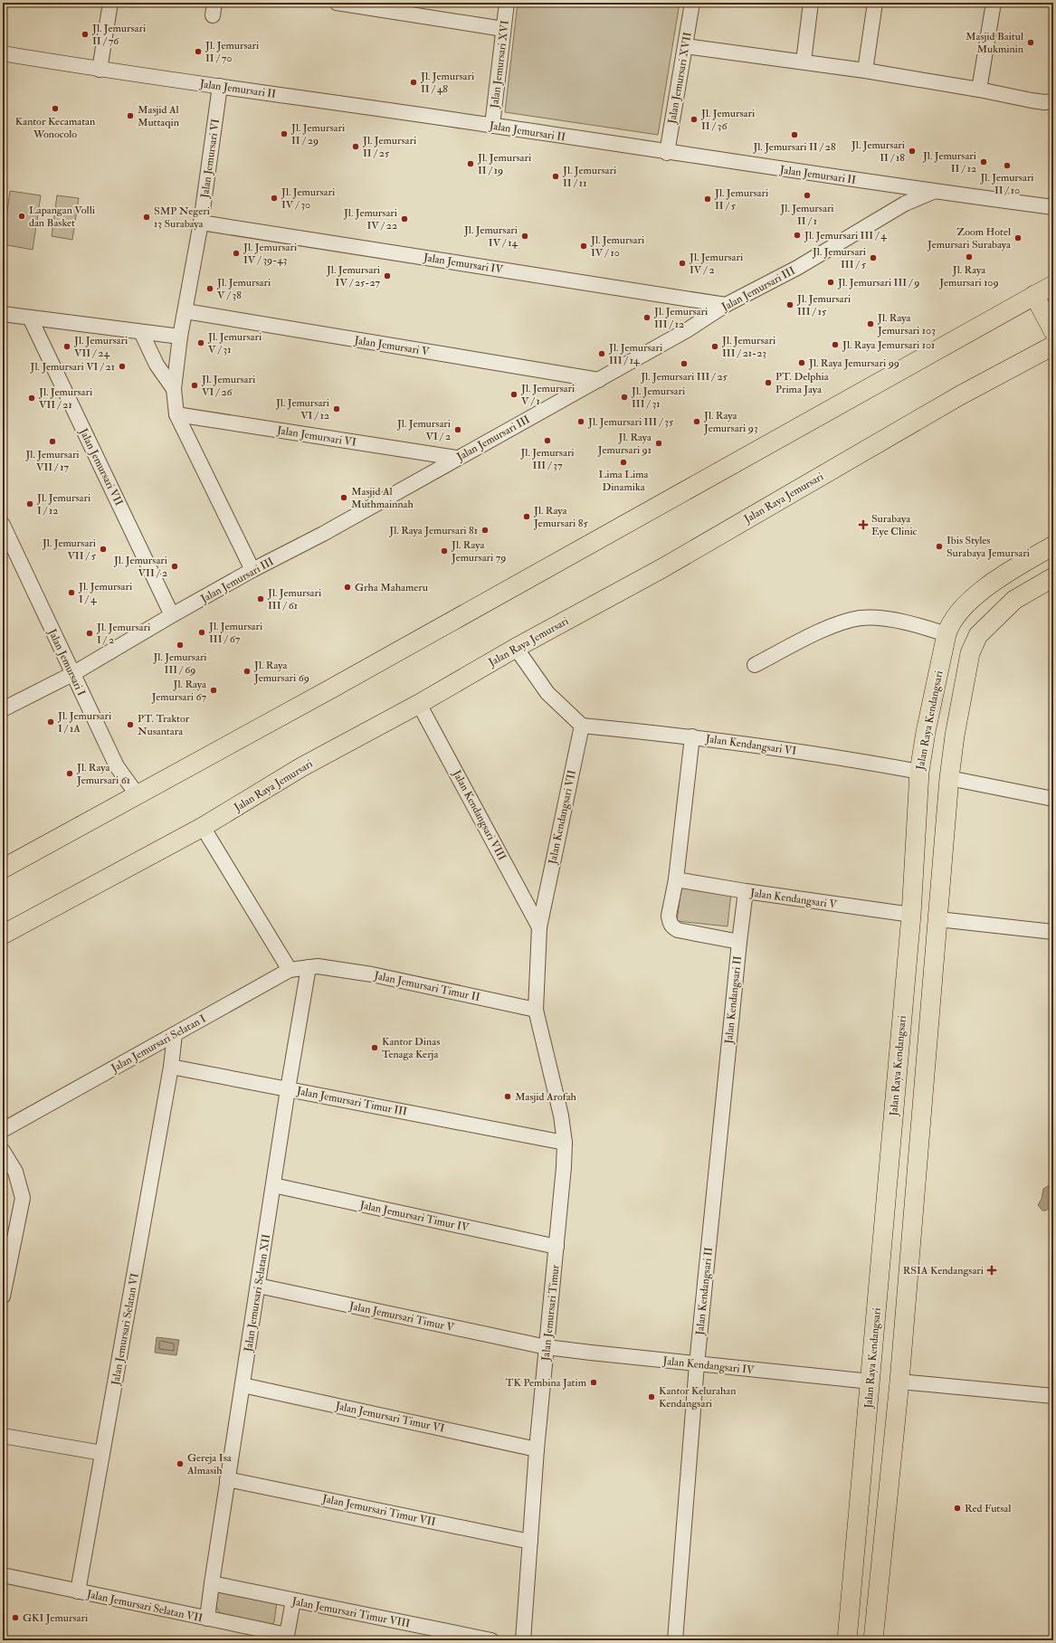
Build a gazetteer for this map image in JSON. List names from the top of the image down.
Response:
{
  "streets": {
    "main road": ["Jalan Raya Jemursari", "Jalan Raya Kendangsari"],
    "street": [
      "Jalan Jemursari XVI",
      "Jalan Jemursari XVII",
      "Jalan Jemursari II",
      "Jalan Jemursari VI",
      "Jalan Jemursari IV",
      "Jalan Jemursari III",
      "Jalan Jemursari V",
      "Jalan Jemursari VII",
      "Jalan Jemursari I",
      "Jalan Kendangsari VI",
      "Jalan Kendangsari VIII",
      "Jalan Kendangsari VII",
      "Jalan Kendangsari V",
      "Jalan Jemursari Timur II",
      "Jalan Kendangsari II",
      "Jalan Jemursari Selatan I",
      "Jalan Jemursari Timur III",
      "Jalan Jemursari Timur IV",
      "Jalan Jemursari Selatan XII",
      "Jalan Jemursari Timur",
      "Jalan Jemursari Timur V",
      "Jalan Jemursari Selatan VI",
      "Jalan Kendangsari IV",
      "Jalan Jemursari Timur VI",
      "Jalan Jemursari Timur VII",
      "Jalan Jemursari Selatan VII",
      "Jalan Jemursari Timur VIII"
    ]
  },
  "crossings": [
    ["Jalan Jemursari XVI", "Jalan Jemursari II"],
    ["Jalan Jemursari XVII", "Jalan Jemursari II"],
    ["Jalan Jemursari II", "Jalan Jemursari VI"],
    ["Jalan Jemursari II", "Jalan Jemursari III"],
    ["Jalan Jemursari VI", "Jalan Jemursari IV"],
    ["Jalan Jemursari VI", "Jalan Jemursari III"],
    ["Jalan Jemursari VI", "Jalan Jemursari V"],
    ["Jalan Jemursari IV", "Jalan Jemursari III"],
    ["Jalan Jemursari III", "Jalan Jemursari V"],
    ["Jalan Jemursari III", "Jalan Jemursari VII"],
    ["Jalan Jemursari III", "Jalan Jemursari I"],
    ["Jalan Raya Jemursari", "Jalan Kendangsari VIII"],
    ["Jalan Raya Kendangsari", "Jalan Kendangsari VI"],
    ["Jalan Raya Kendangsari", "Jalan Kendangsari V"],
    ["Jalan Raya Kendangsari", "Jalan Kendangsari IV"],
    ["Jalan Kendangsari VI", "Jalan Kendangsari VII"],
    ["Jalan Kendangsari VI", "Jalan Kendangsari II"],
    ["Jalan Kendangsari VIII", "Jalan Kendangsari VII"],
    ["Jalan Kendangsari VII", "Jalan Jemursari Timur II"],
    ["Jalan Kendangsari VII", "Jalan Jemursari Timur"],
    ["Jalan Kendangsari V", "Jalan Kendangsari II"],
    ["Jalan Jemursari Timur II", "Jalan Jemursari Selatan I"],
    ["Jalan Jemursari Timur II", "Jalan Jemursari Selatan XII"],
    ["Jalan Jemursari Timur II", "Jalan Jemursari Timur"],
    ["Jalan Kendangsari II", "Jalan Kendangsari IV"],
    ["Jalan Jemursari Selatan I", "Jalan Jemursari Selatan XII"],
    ["Jalan Jemursari Timur III", "Jalan Jemursari Selatan XII"],
    ["Jalan Jemursari Timur III", "Jalan Jemursari Timur"],
    ["Jalan Jemursari Timur III", "Jalan Jemursari Selatan VI"],
    ["Jalan Jemursari Timur IV", "Jalan Jemursari Selatan XII"],
    ["Jalan Jemursari Timur IV", "Jalan Jemursari Timur"],
    ["Jalan Jemursari Selatan XII", "Jalan Jemursari Timur V"],
    ["Jalan Jemursari Selatan XII", "Jalan Jemursari Timur VI"],
    ["Jalan Jemursari Selatan XII", "Jalan Jemursari Timur VII"],
    ["Jalan Jemursari Selatan XII", "Jalan Jemursari Selatan VII"],
    ["Jalan Jemursari Selatan XII", "Jalan Jemursari Timur VIII"],
    ["Jalan Jemursari Timur", "Jalan Jemursari Timur V"],
    ["Jalan Jemursari Timur", "Jalan Kendangsari IV"],
    ["Jalan Jemursari Timur", "Jalan Jemursari Timur VI"],
    ["Jalan Jemursari Timur", "Jalan Jemursari Timur VII"],
    ["Jalan Jemursari Timur V", "Jalan Kendangsari IV"],
    ["Jalan Jemursari Selatan VI", "Jalan Jemursari Selatan VII"]
  ],
  "places": {
    "other": [
      "Jl. Jemursari II / 76",
      "Masjid Baitul Mukminin",
      "Jl. Jemursari II / 70",
      "Jl. Jemursari II / 48",
      "Kantor Kecamatan Wonocolo",
      "Masjid Al Muttaqin",
      "Jl. Jemursari II / 36",
      "Jl. Jemursari II / 29",
      "Jl. Jemursari II / 28",
      "Jl. Jemursari II / 25",
      "Jl. Jemursari II / 18",
      "Jl. Jemursari II / 12",
      "Jl. Jemursari II / 19",
      "Jl. Jemursari II / 10",
      "Jl. Jemursari II / 11",
      "Jl. Jemursari II / 1",
      "Jl. Jemursari IV / 30",
      "Jl. Jemursari II / 5",
      "Lapangan Volli dan Basket",
      "SMP Negeri 13 Surabaya",
      "Jl. Jemursari IV / 22",
      "Jl. Jemursari III / 4",
      "Jl. Jemursari IV / 14",
      "Zoom Hotel Jemursari Surabaya",
      "Jl. Jemursari IV / 10",
      "Jl. Jemursari IV / 39-43",
      "Jl. Raya Jemursari 109",
      "Jl. Jemursari III / 5",
      "Jl. Jemursari IV / 2",
      "Jl. Jemursari IV / 25-27",
      "Jl. Jemursari III / 9",
      "Jl. Jemursari V / 38",
      "Jl. Jemursari III / 15",
      "Jl. Jemursari III / 12",
      "Jl. Raya Jemursari 103",
      "Jl. Jemursari V / 31",
      "Jl. Raya Jemursari 101",
      "Jl. Jemursari VII / 24",
      "Jl. Jemursari III / 21-23",
      "Jl. Jemursari III / 14",
      "Jl. Raya Jemursari 99",
      "Jl. Jemursari III / 25",
      "Jl. Jemursari VI / 21",
      "PT. Delphia Prima Jaya",
      "Jl. Jemursari VI / 26",
      "Jl. Jemursari V / 1",
      "Jl. Jemursari III / 31",
      "Jl. Jemursari VII / 21",
      "Jl. Jemursari VI / 12",
      "Jl. Jemursari III / 35",
      "Jl. Raya Jemursari 93",
      "Jl. Jemursari VI / 2",
      "Jl. Jemursari III / 37",
      "Jl. Jemursari VII / 17",
      "Jl. Raya Jemursari 91",
      "Lima Lima Dinamika",
      "Masjid Al Muthmainnah",
      "Jl. Jemursari I / 12",
      "Jl. Raya Jemursari 85",
      "Jl. Raya Jemursari 81",
      "Ibis Styles Surabaya Jemursari",
      "Jl. Jemursari VII / 5",
      "Jl. Raya Jemursari 79",
      "Jl. Jemursari VII / 2",
      "Grha Mahameru",
      "Jl. Jemursari I / 4",
      "Jl. Jemursari III / 61",
      "Jl. Jemursari III / 67",
      "Jl. Jemursari I / 2",
      "Jl. Jemursari III / 69",
      "Jl. Raya Jemursari 69",
      "Jl. Raya Jemursari 67",
      "Jl. Jemursari I / 1A",
      "PT. Traktor Nusantara",
      "Jl. Raya Jemursari 61",
      "Kantor Dinas Tenaga Kerja",
      "Masjid Arofah",
      "TK Pembina Jatim",
      "Kantor Kelurahan Kendangsari",
      "Gereja Isa Almasih",
      "Red Futsal",
      "GKI Jemursari"
    ],
    "health": ["Surabaya Eye Clinic", "RSIA Kendangsari"]
  }
}
